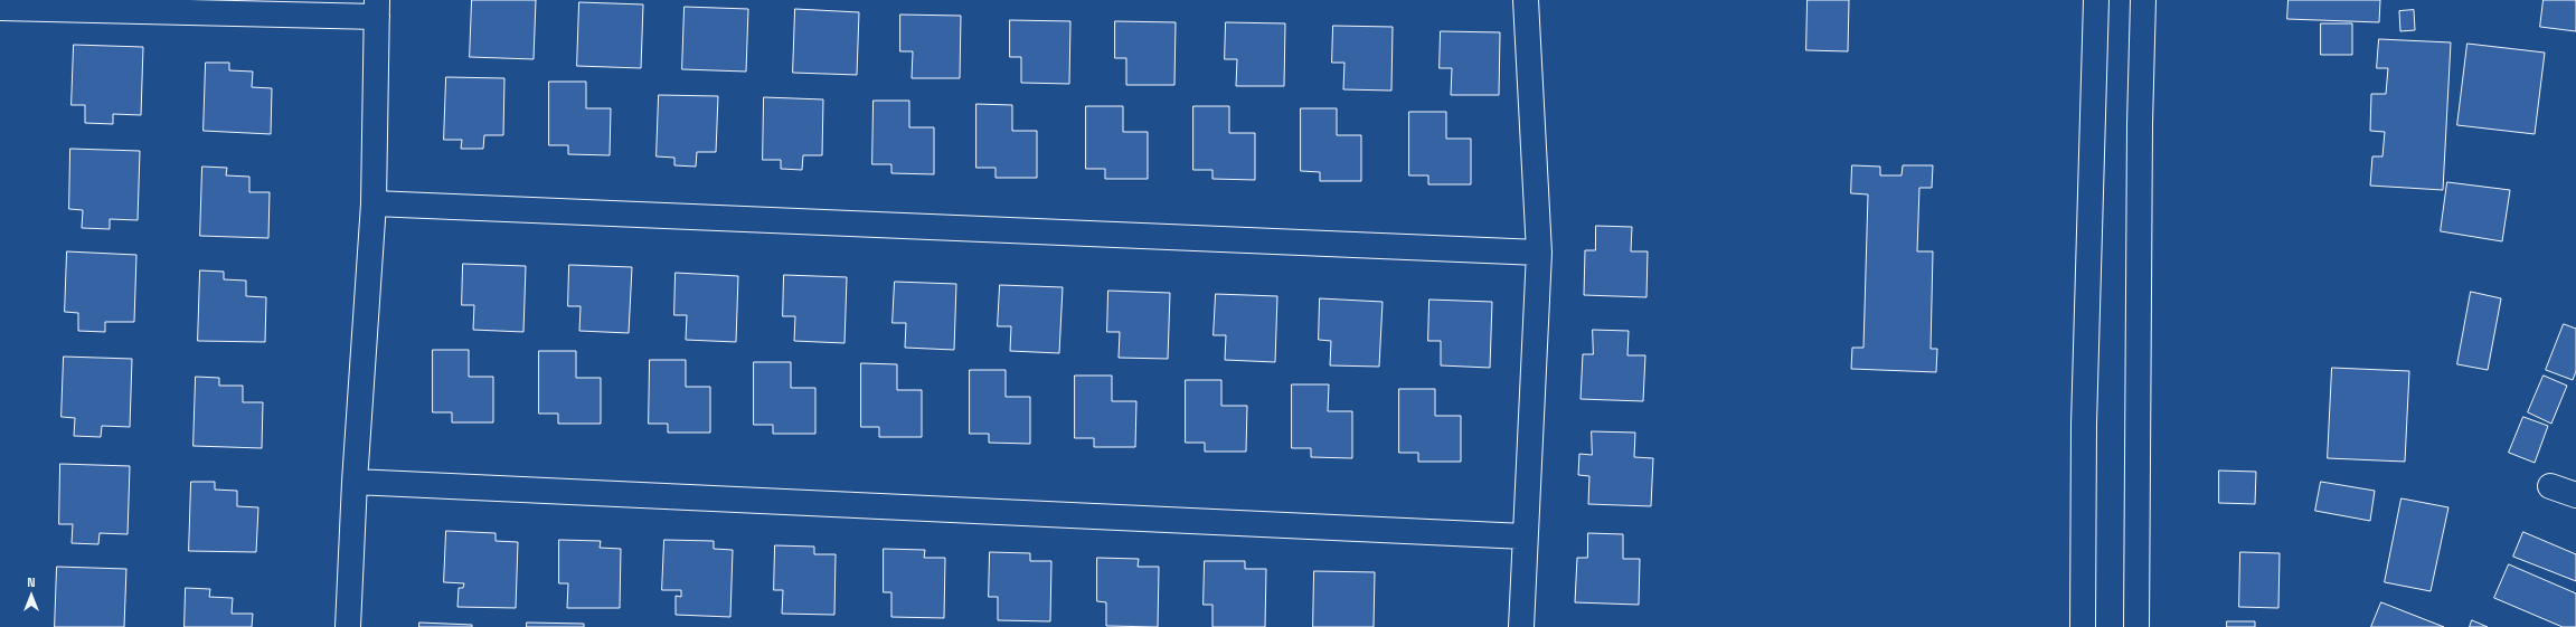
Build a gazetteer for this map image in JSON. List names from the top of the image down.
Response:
{
  "north": "top"
}
